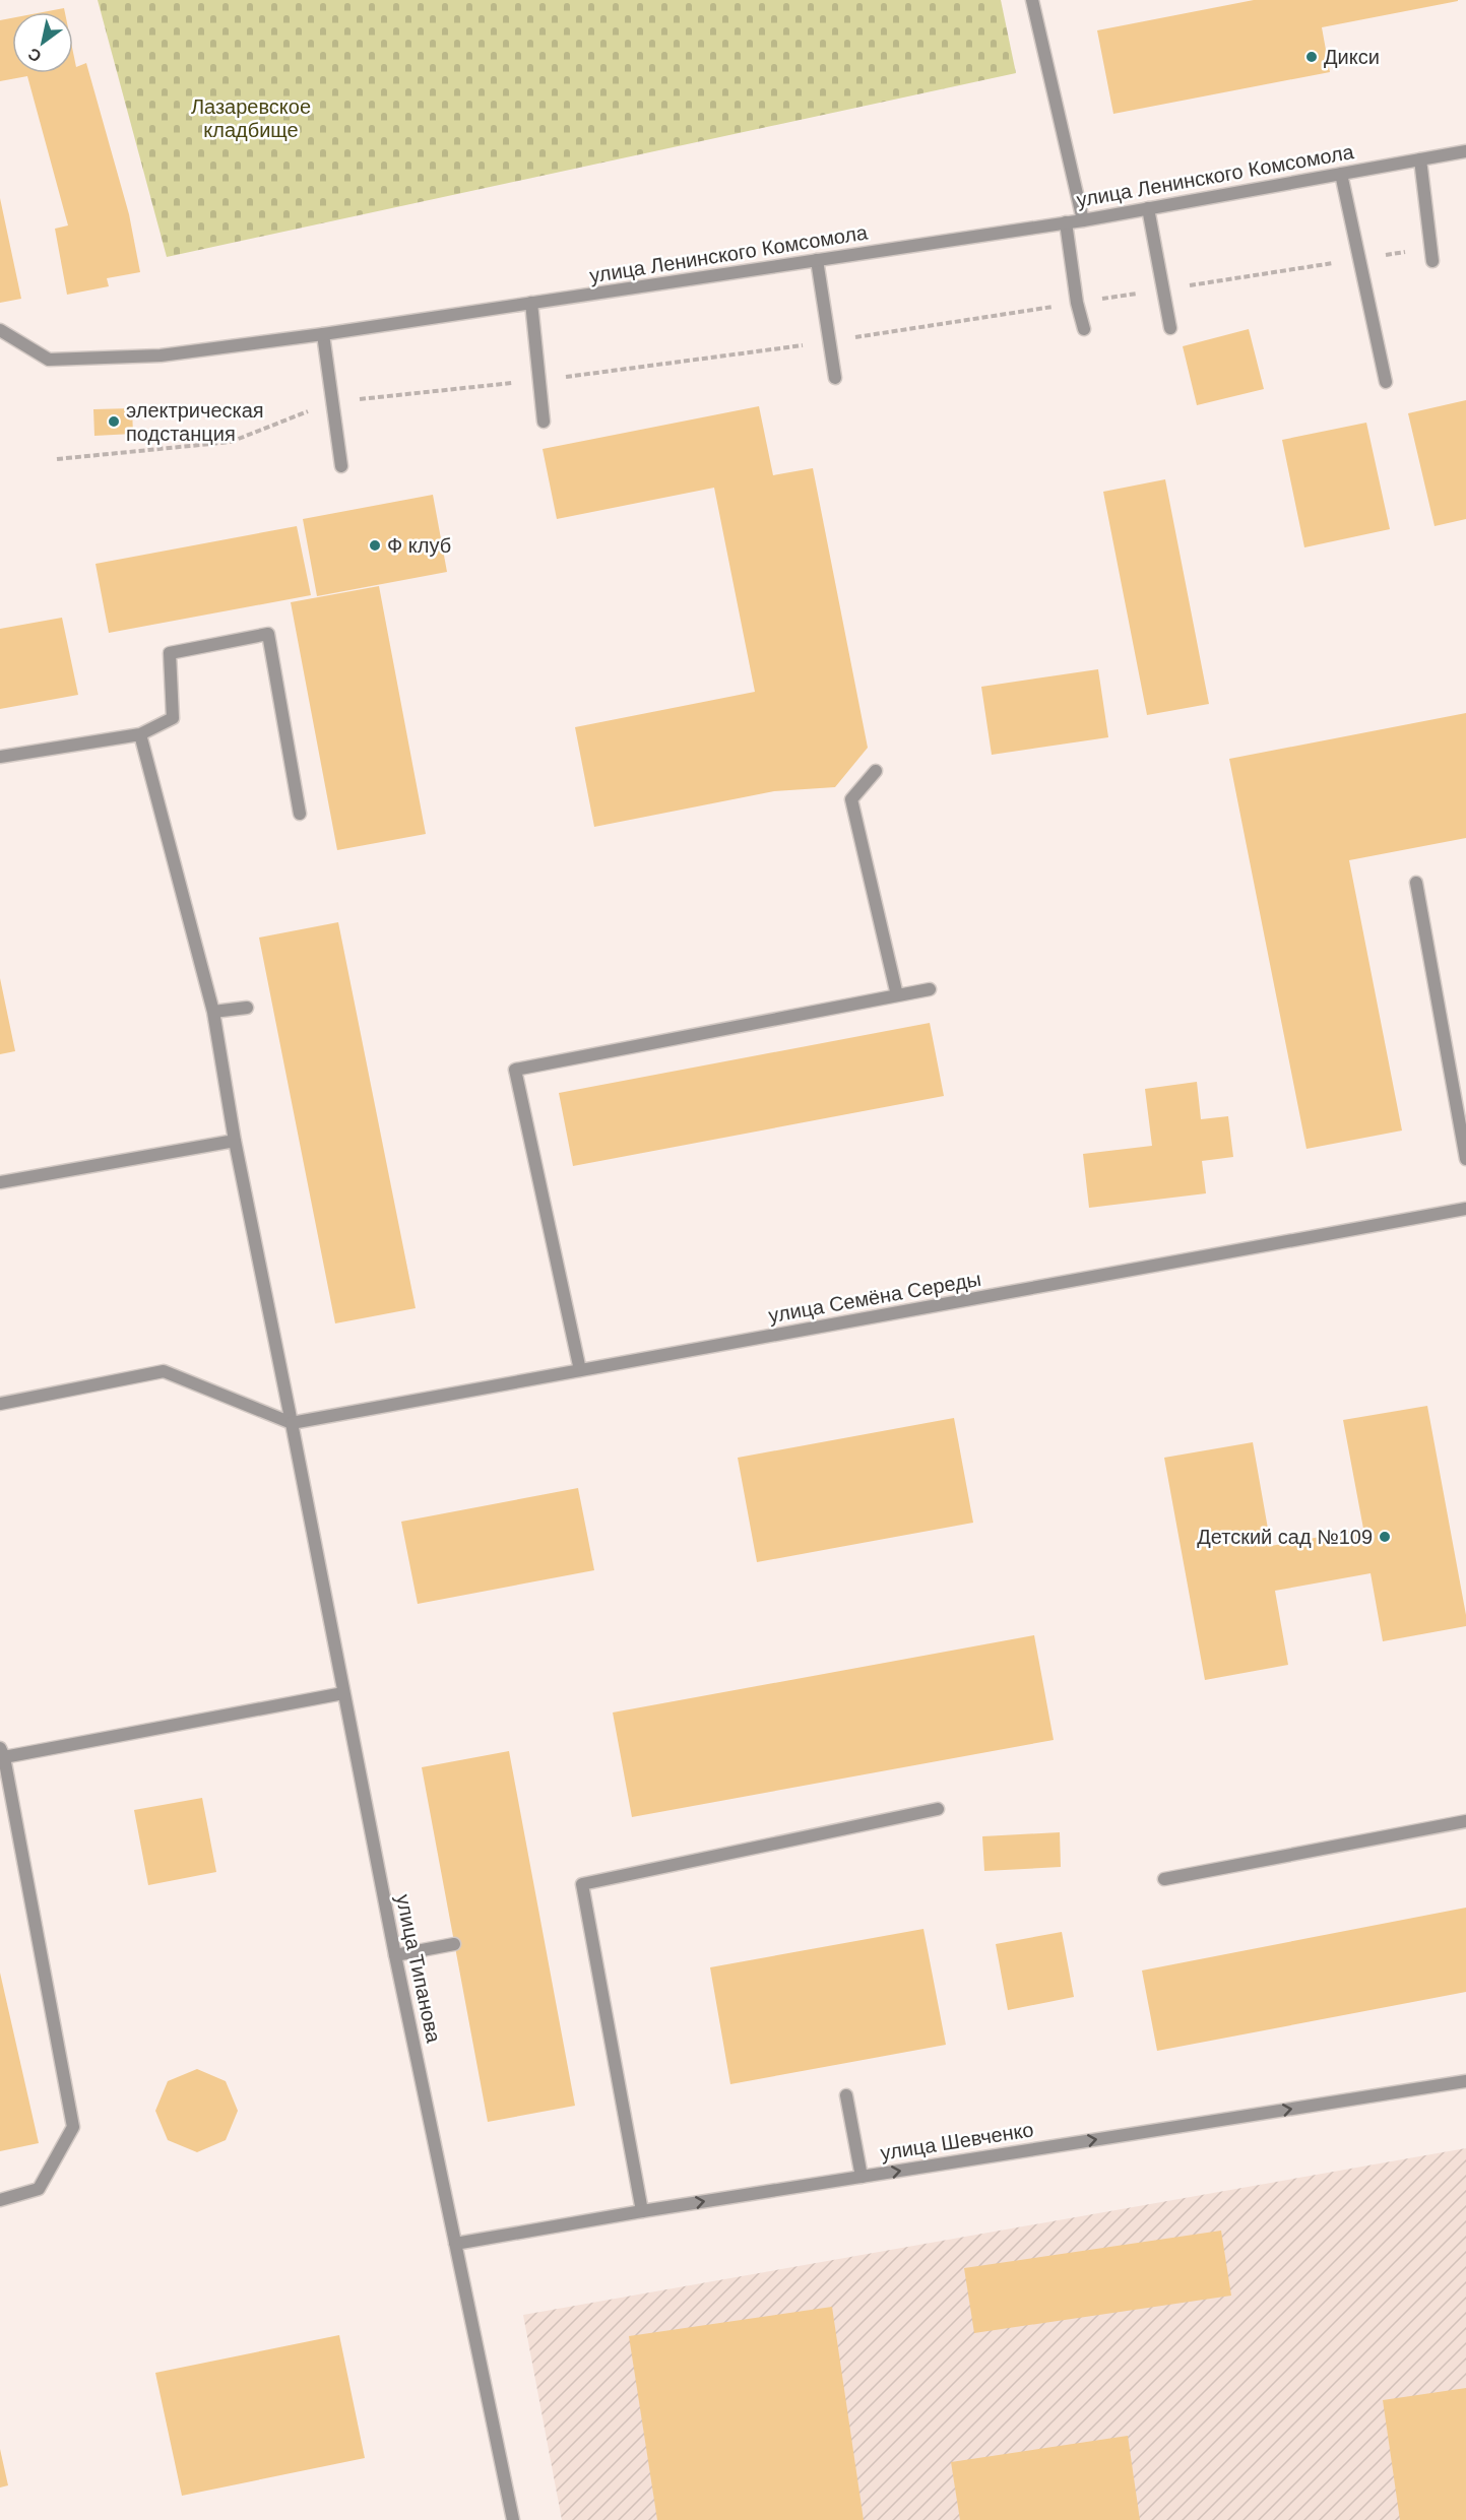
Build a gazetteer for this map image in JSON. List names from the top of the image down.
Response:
{
  "streets": {
    "street": [
      "улица Ленинского Комсомола",
      "улица Семёна Середы",
      "улица Типанова",
      "улица Шевченко"
    ]
  },
  "crossings": [
    ["улица Семёна Середы", "улица Типанова"],
    ["улица Типанова", "улица Шевченко"]
  ],
  "one_way": ["улица Шевченко"],
  "parks": ["Лазаревское кладбище"],
  "places": [
    "Дикси",
    "электрическая подстанция",
    "Ф клуб",
    "Детский сад №109"
  ],
  "north": "bottom left"
}
